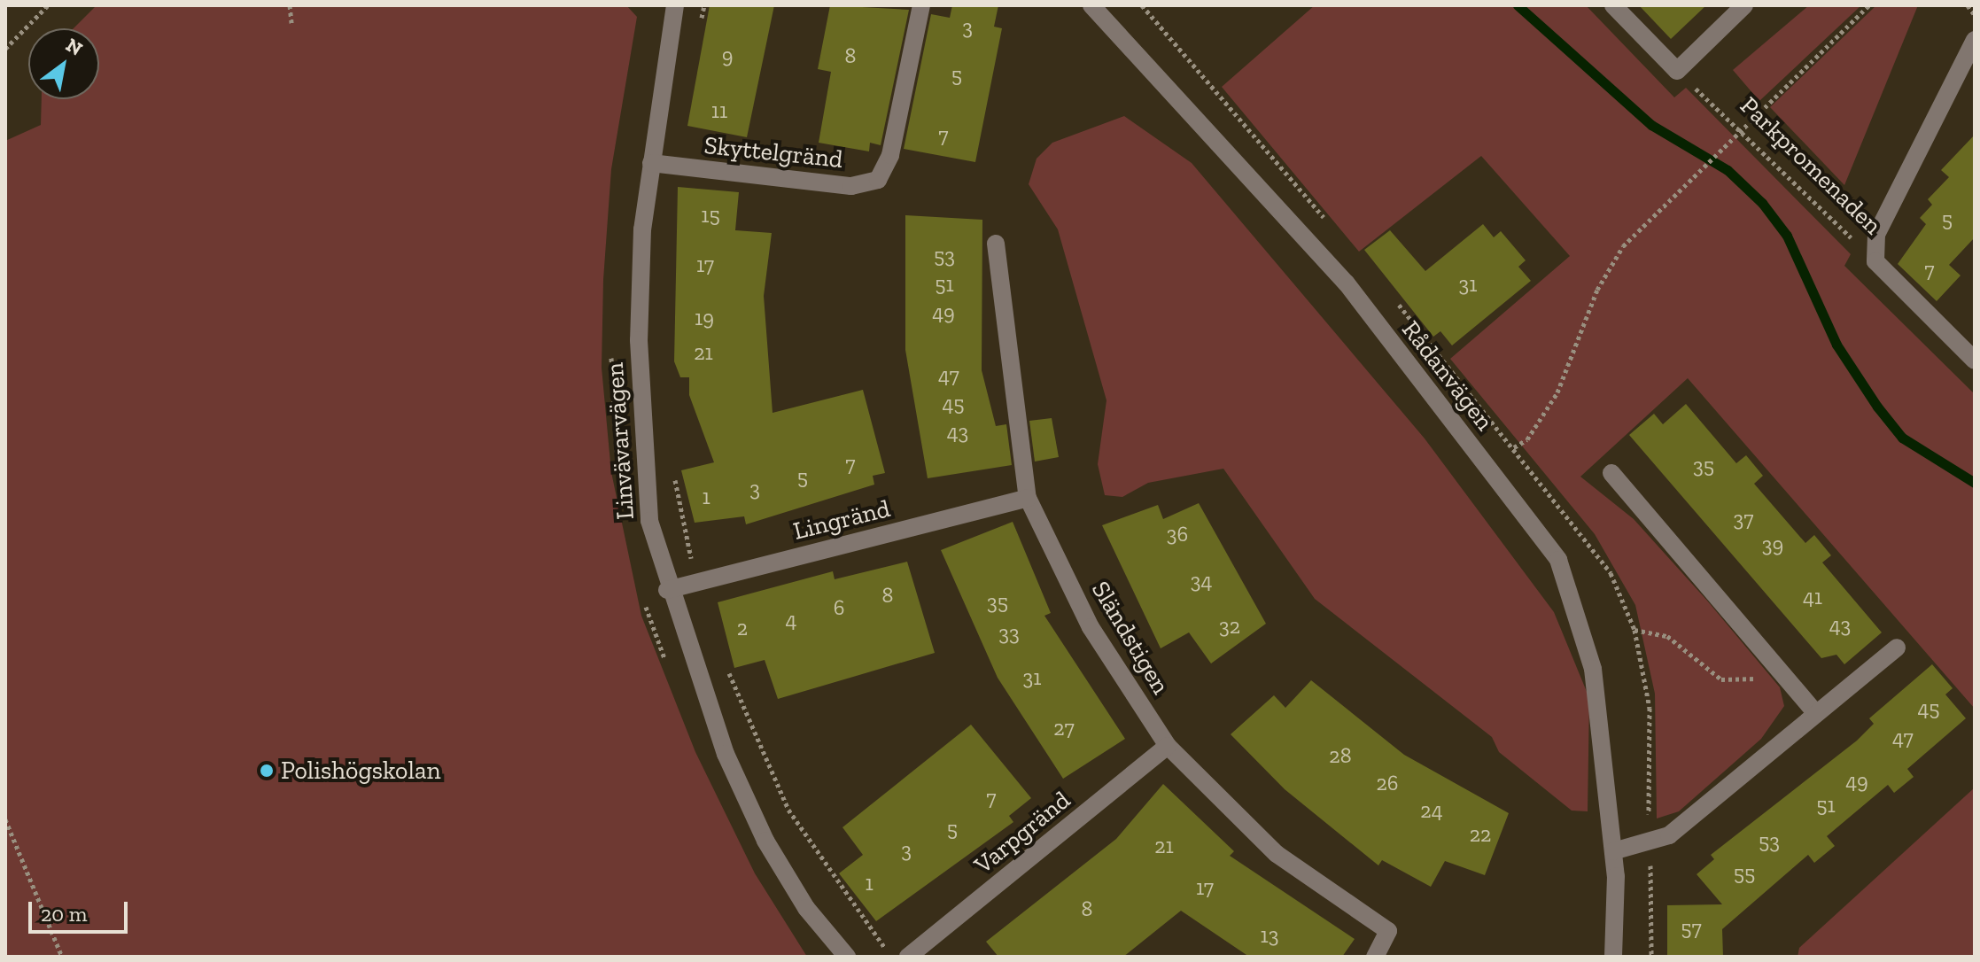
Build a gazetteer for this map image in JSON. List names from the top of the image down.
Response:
{
  "streets": {
    "street": [
      "Skyttelgränd",
      "Parkpromenaden",
      "Rådanvägen",
      "Linvävarvägen",
      "Lingränd",
      "Sländstigen",
      "Varpgränd"
    ]
  },
  "crossings": [
    ["Skyttelgränd", "Linvävarvägen"],
    ["Linvävarvägen", "Lingränd"],
    ["Lingränd", "Sländstigen"],
    ["Sländstigen", "Varpgränd"]
  ],
  "places": ["Polishögskolan"],
  "house_numbers": [
    "3",
    "9",
    "8",
    "5",
    "11",
    "7",
    "15",
    "5",
    "53",
    "17",
    "7",
    "51",
    "31",
    "49",
    "19",
    "21",
    "47",
    "45",
    "43",
    "7",
    "35",
    "5",
    "3",
    "1",
    "37",
    "36",
    "39",
    "34",
    "8",
    "41",
    "35",
    "6",
    "4",
    "43",
    "32",
    "2",
    "33",
    "31",
    "45",
    "27",
    "47",
    "28",
    "49",
    "26",
    "7",
    "51",
    "24",
    "5",
    "22",
    "53",
    "21",
    "3",
    "55",
    "1",
    "17",
    "8",
    "57",
    "13"
  ],
  "scale_bar": "20 m",
  "north": "top right"
}
